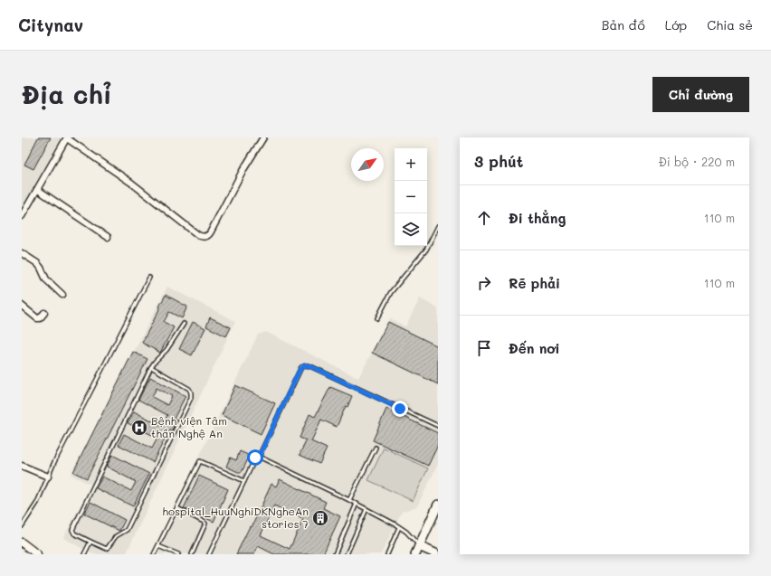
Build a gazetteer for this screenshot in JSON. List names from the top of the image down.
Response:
{
  "places": {
    "hospital": ["Bệnh viện Tâm thần Nghệ An"],
    "building": ["hospital_HuuNghiDKNgheAn stories 7"]
  },
  "north": "top right",
  "page": {
    "header": "Citynav",
    "nav": ["Bản đồ", "Lớp", "Chia sẻ"],
    "buttons": "Chỉ đường",
    "title": "Địa chỉ",
    "heading": ["3 phút", "Đi bộ · 220 m"],
    "map_buttons": ["+", "−"],
    "list": [
      ["Đi thẳng", "110 m"],
      ["Rẽ phải", "110 m"],
      "Đến nơi"
    ]
  }
}
